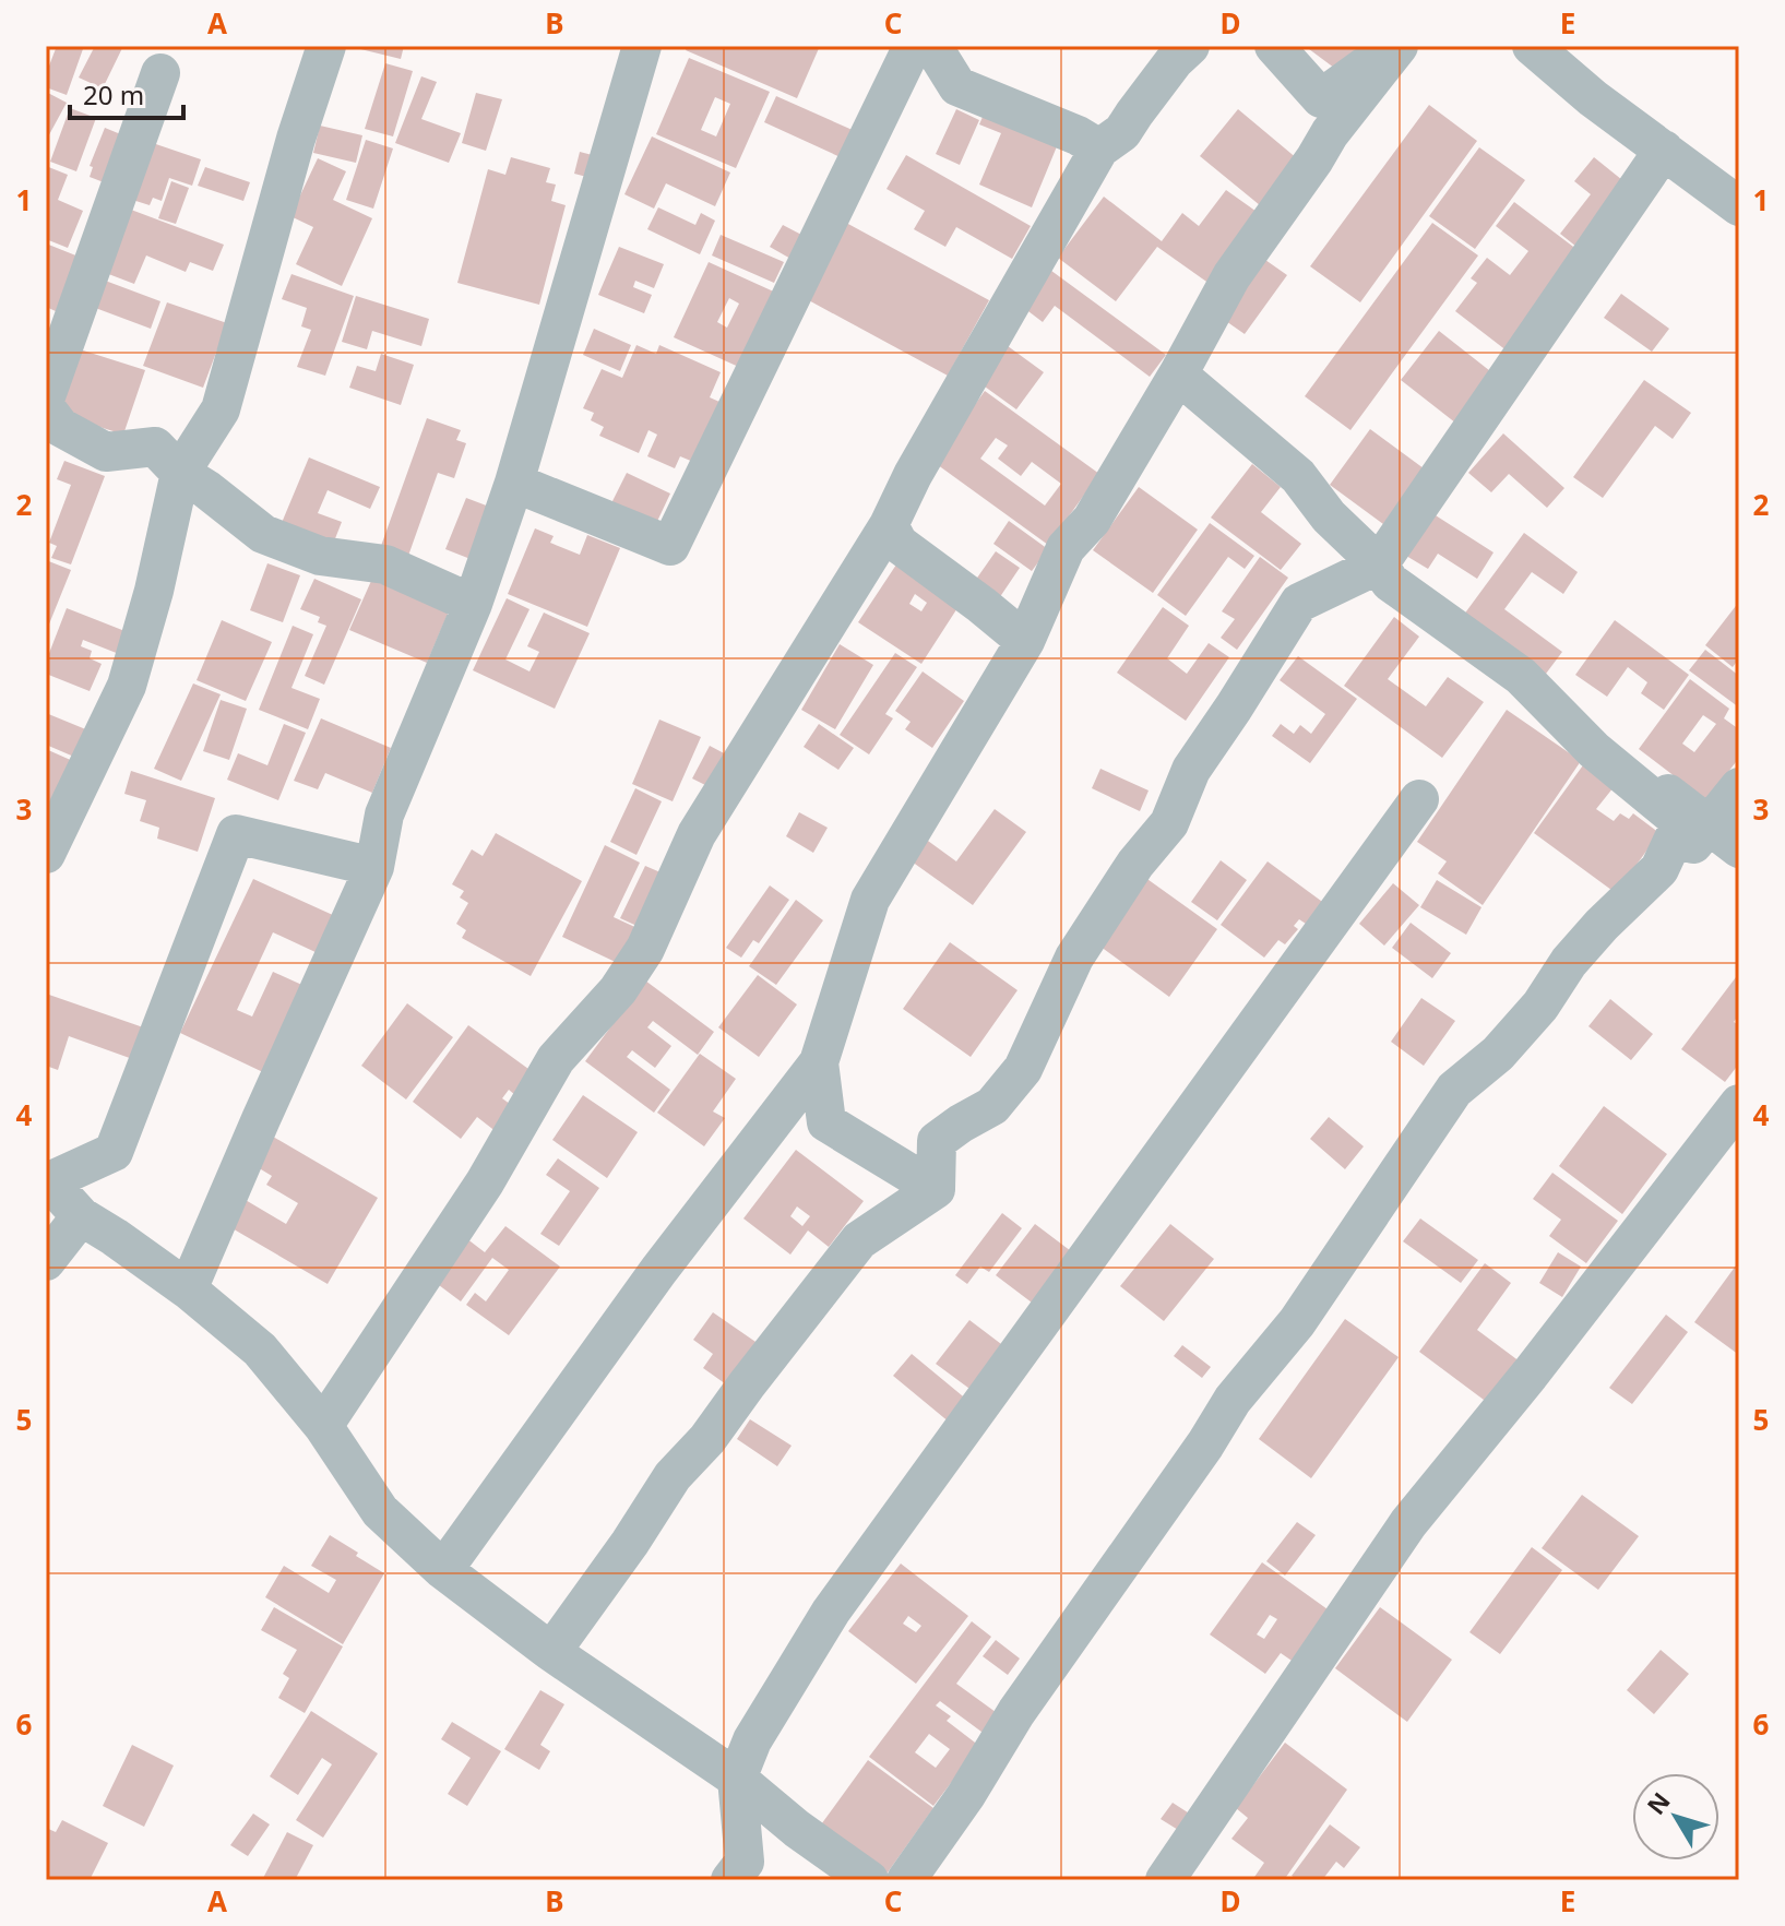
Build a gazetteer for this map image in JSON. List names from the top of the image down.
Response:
{
  "scale_bar": "20 m",
  "north": "top left",
  "grid": {
    "columns": [
      "A",
      "B",
      "C",
      "D",
      "E"
    ],
    "rows": [
      "1",
      "2",
      "3",
      "4",
      "5",
      "6"
    ]
  }
}
